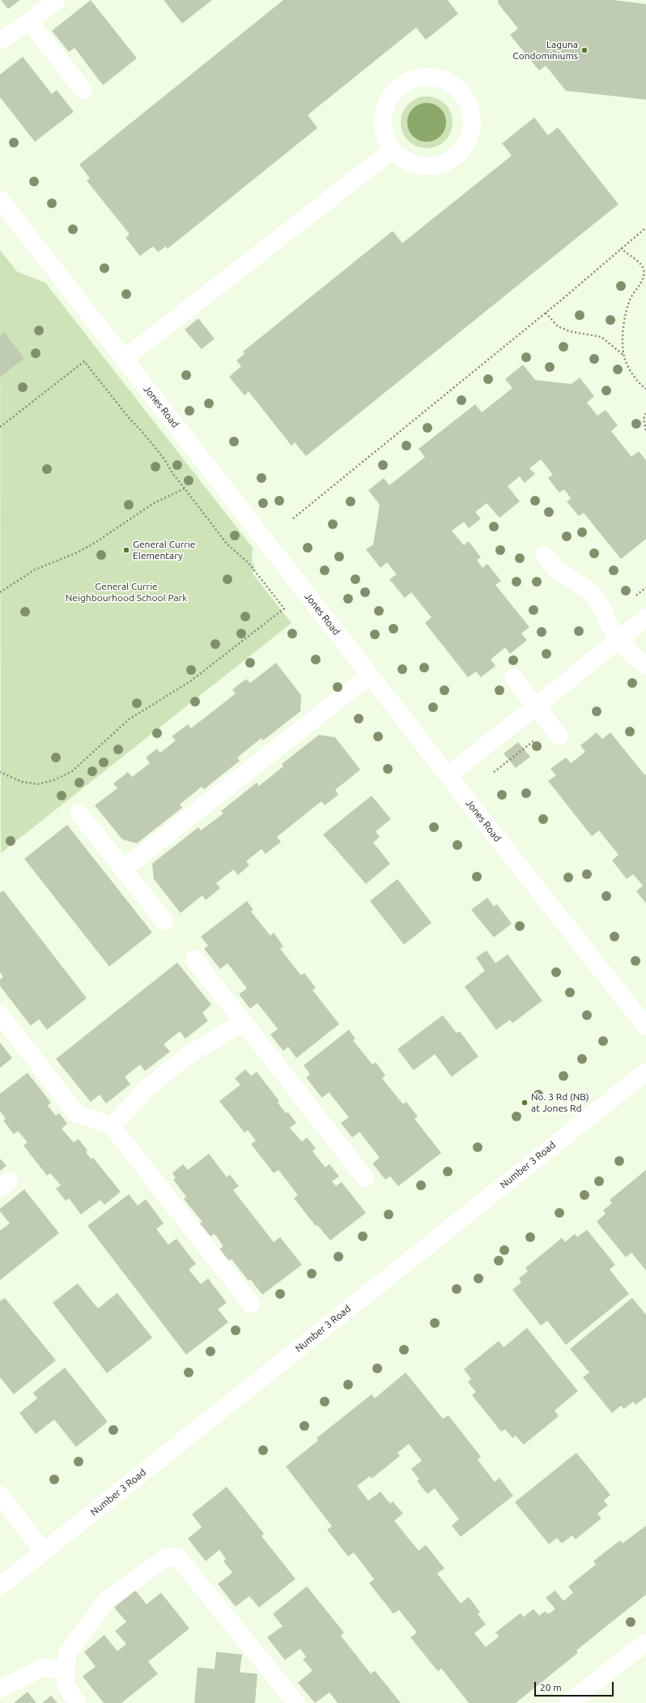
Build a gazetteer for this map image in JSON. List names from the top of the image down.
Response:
{
  "streets": {
    "street": ["Jones Road", "Number 3 Road"]
  },
  "parks": ["General Currie Neighbourhood School Park"],
  "places": ["Laguna Condominiums", "General Currie Elementary", "No. 3 Rd (NB) at Jones Rd"],
  "scale_bar": "20 m"
}
